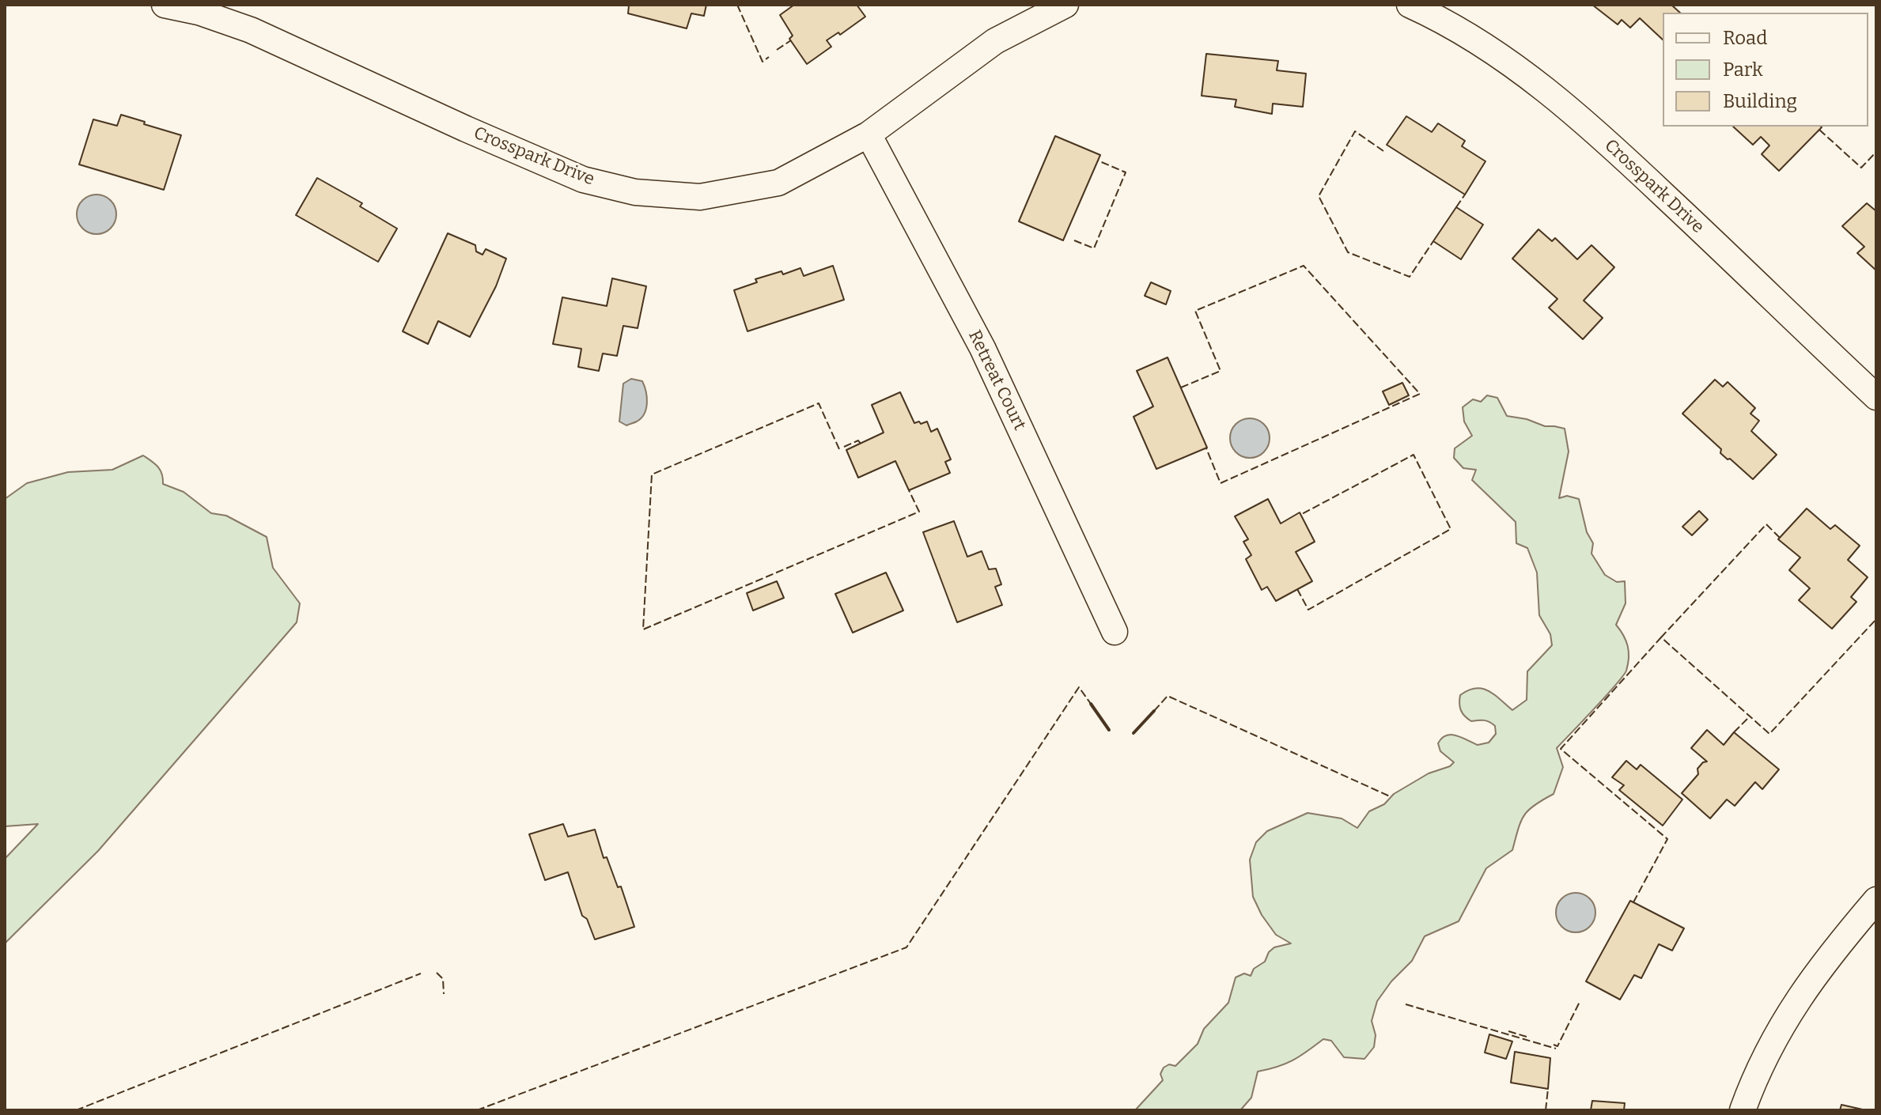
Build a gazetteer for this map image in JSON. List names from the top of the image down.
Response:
{
  "streets": {
    "street": ["Crosspark Drive", "Retreat Court"]
  },
  "crossings": [
    ["Crosspark Drive", "Retreat Court"]
  ],
  "legend": ["Road", "Park", "Building"]
}
